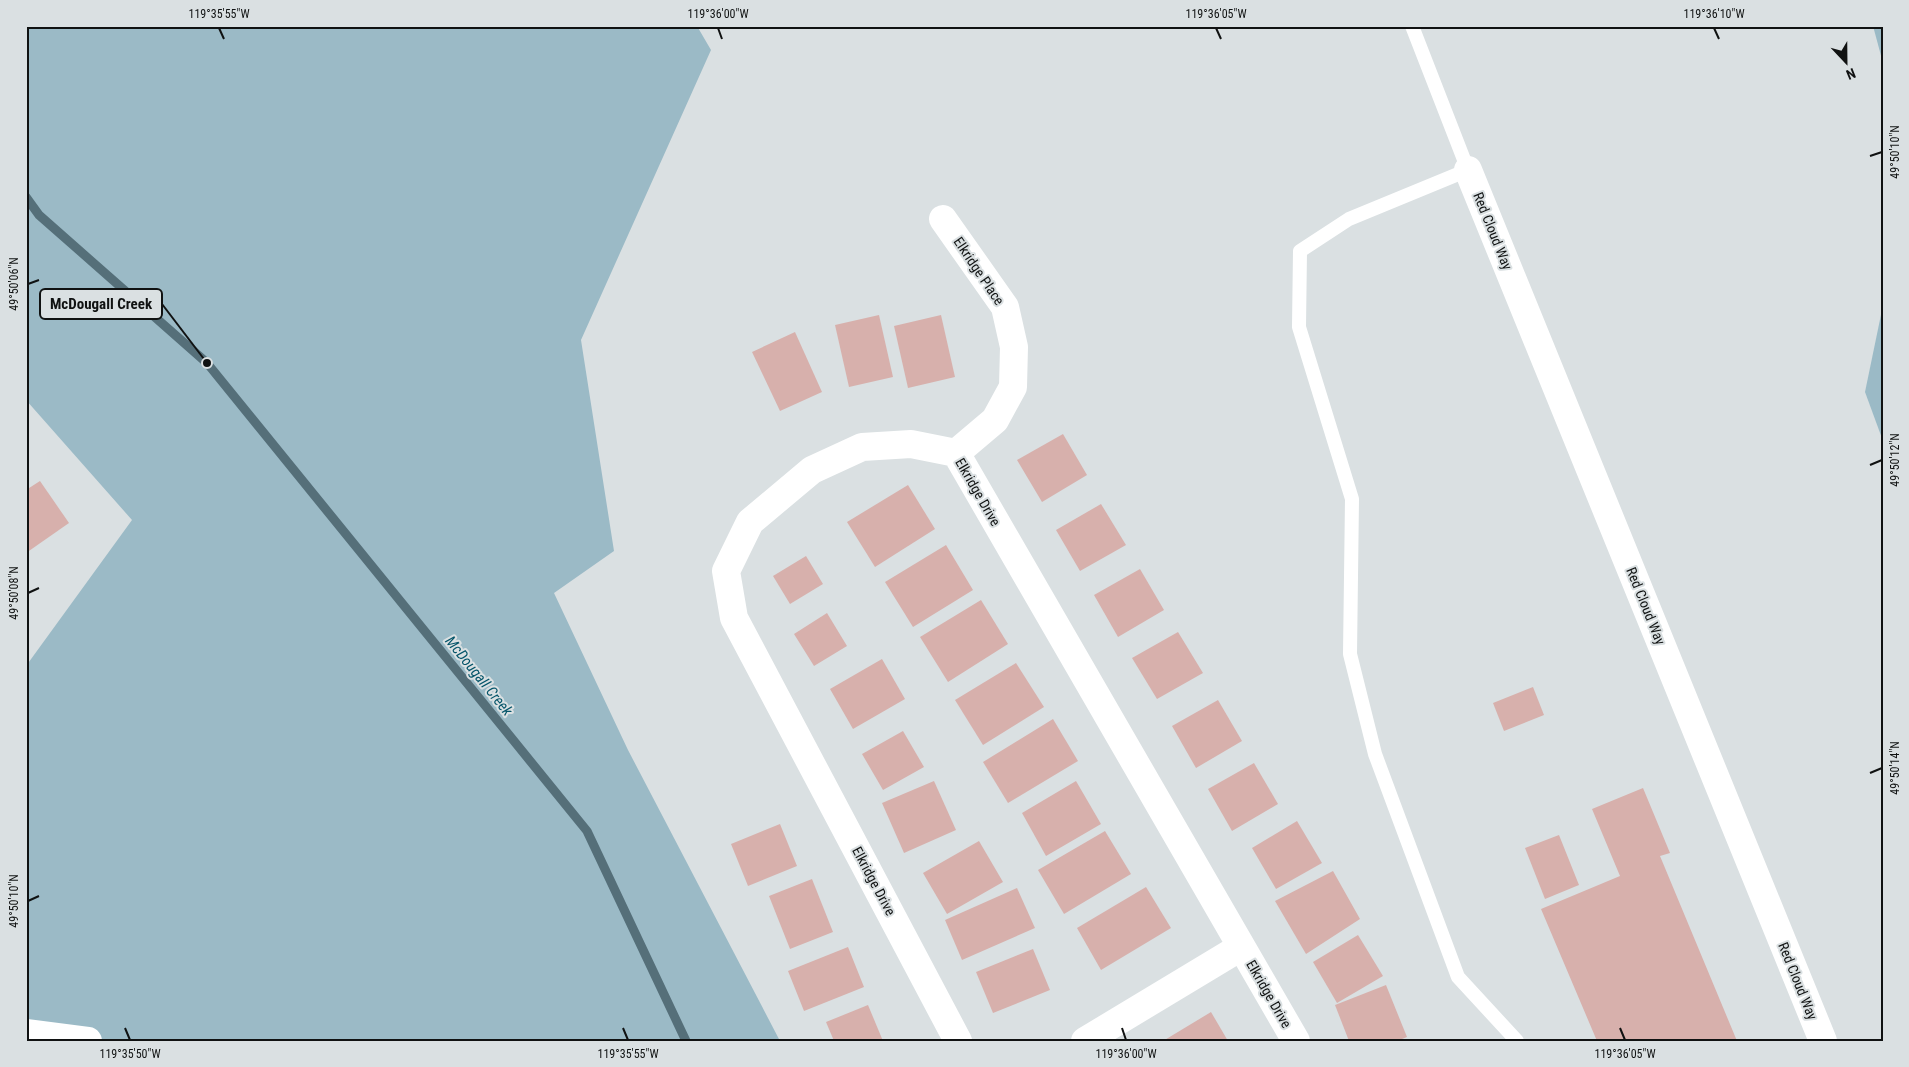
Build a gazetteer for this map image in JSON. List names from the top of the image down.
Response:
{
  "streets": {
    "street": ["Red Cloud Way", "Elkridge Place", "Elkridge Drive"]
  },
  "crossings": [
    ["Elkridge Place", "Elkridge Drive"]
  ],
  "water": ["McDougall Creek"],
  "places": ["McDougall Creek"],
  "north": "bottom",
  "coordinates": [
    "119°35'55\"W",
    "119°36'00\"W",
    "119°36'05\"W",
    "119°36'10\"W",
    "49°50'10\"N",
    "49°50'06\"N",
    "49°50'12\"N",
    "49°50'08\"N",
    "49°50'14\"N",
    "119°35'50\"W"
  ]
}
